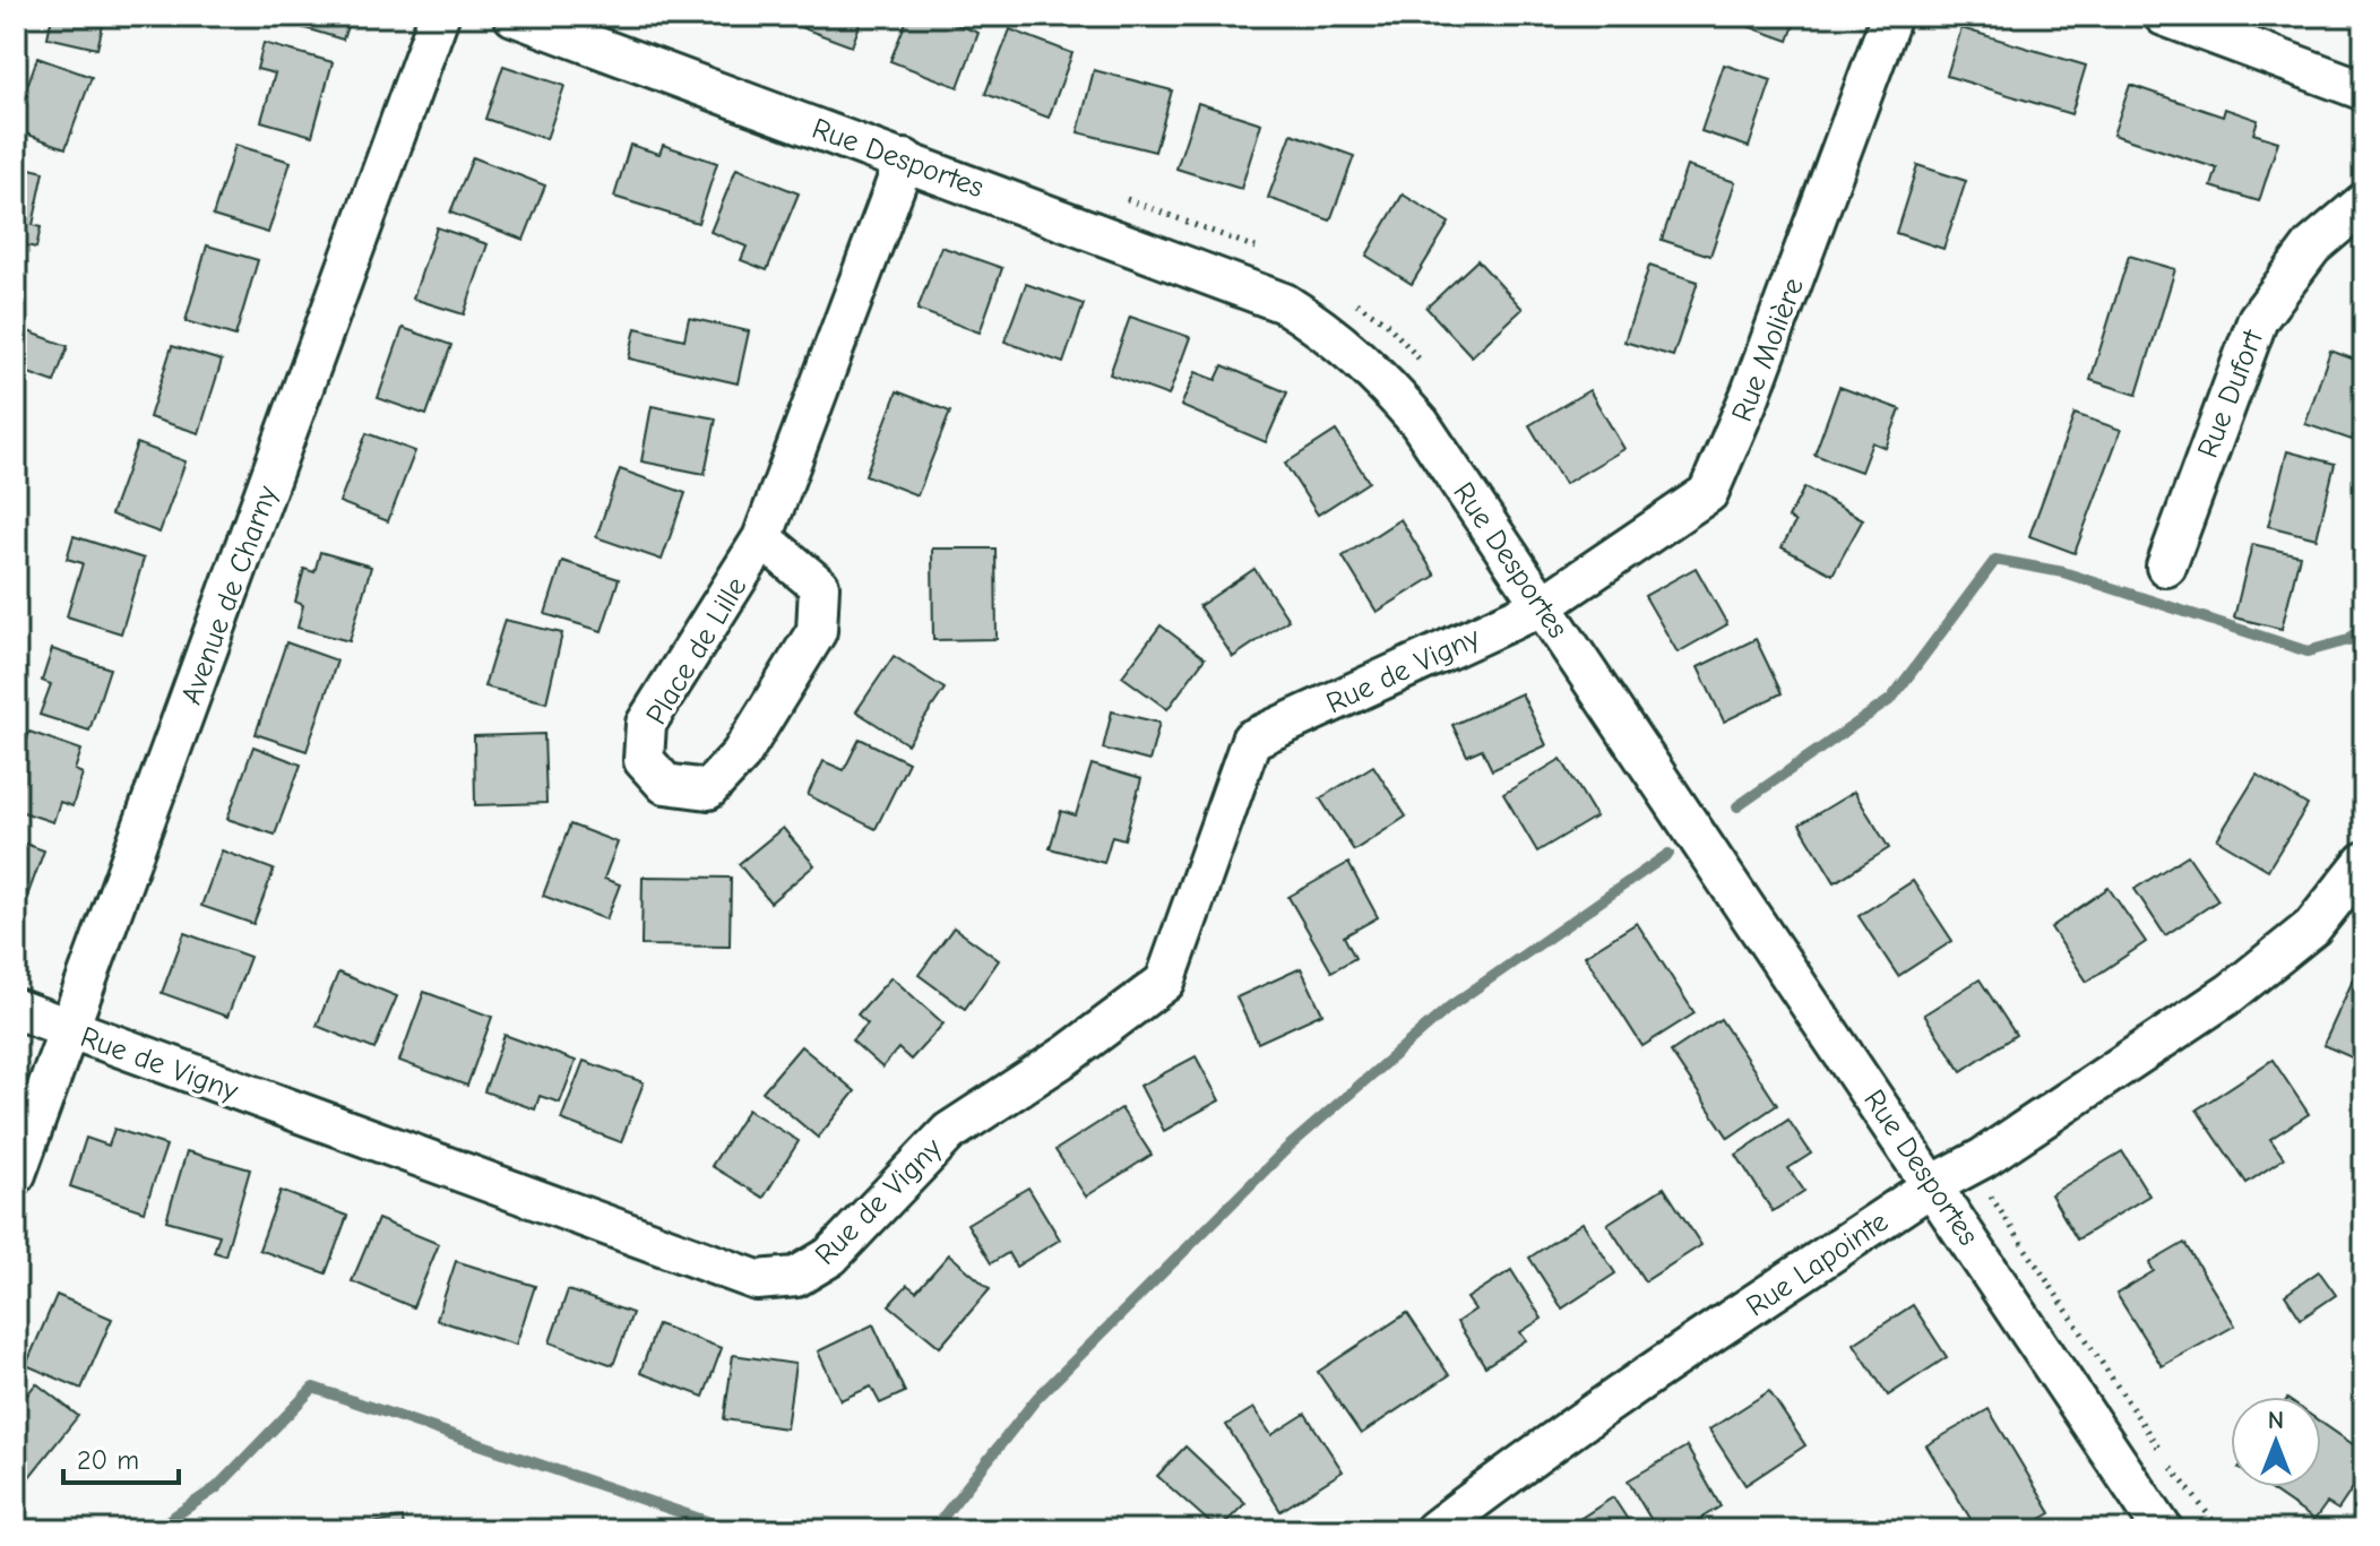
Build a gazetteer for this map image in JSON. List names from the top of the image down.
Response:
{
  "streets": {
    "street": [
      "Rue Desportes",
      "Rue Molière",
      "Rue Dufort",
      "Avenue de Charny",
      "Place de Lille",
      "Rue de Vigny",
      "Rue Lapointe"
    ]
  },
  "crossings": [
    ["Rue Desportes", "Rue Molière"],
    ["Rue Desportes", "Place de Lille"],
    ["Rue Desportes", "Rue de Vigny"],
    ["Rue Desportes", "Rue Lapointe"],
    ["Rue Molière", "Rue de Vigny"],
    ["Avenue de Charny", "Rue de Vigny"]
  ],
  "scale_bar": "20 m",
  "north": "top"
}
